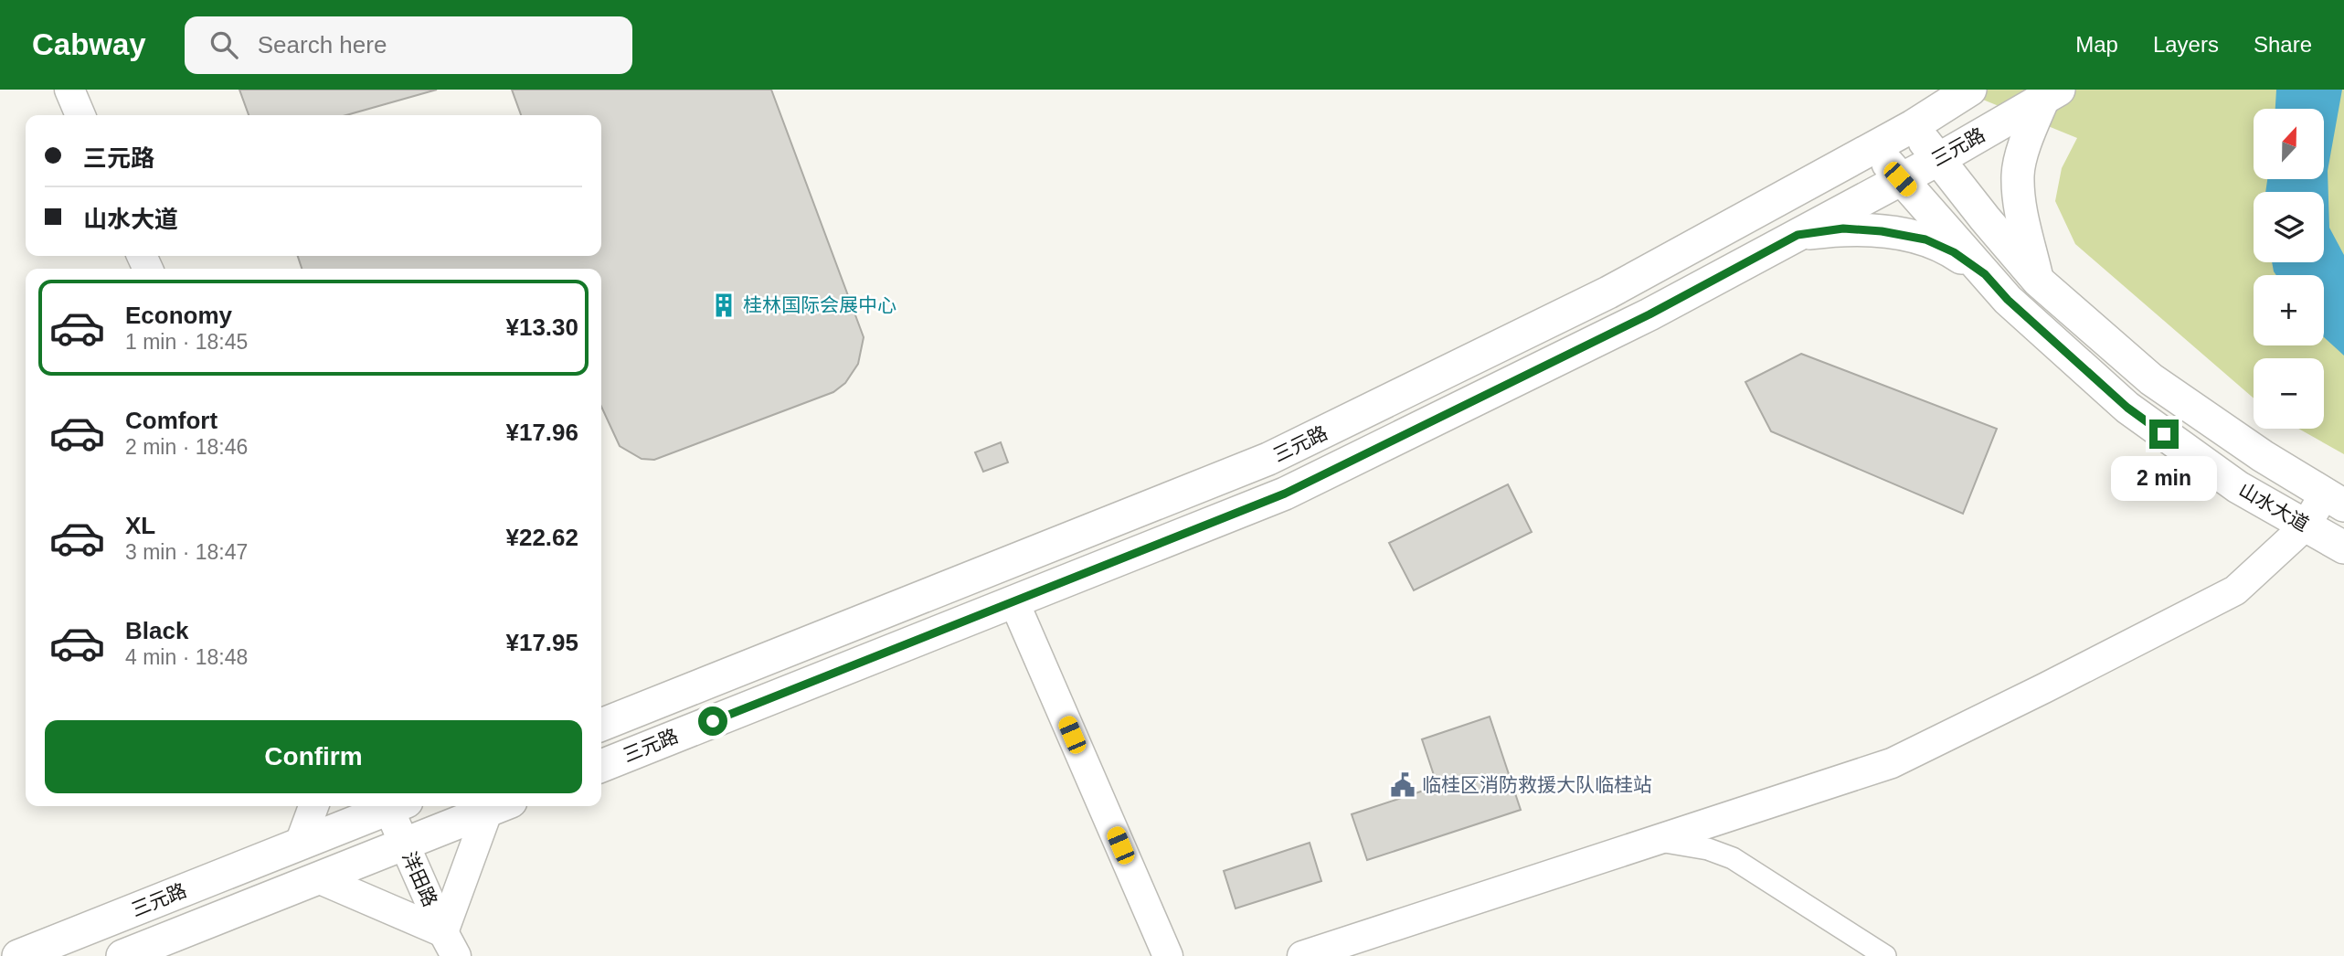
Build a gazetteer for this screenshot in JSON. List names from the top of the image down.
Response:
{
  "streets": {
    "main road": ["三元路", "山水大道"],
    "street": ["洋田路"]
  },
  "crossings": [
    ["三元路", "山水大道"],
    ["三元路", "洋田路"]
  ],
  "places": {
    "building": ["桂林国际会展中心"],
    "public building": ["临桂区消防救援大队临桂站"]
  },
  "north": "top",
  "page": {
    "header": "Cabway",
    "search": "Search here",
    "nav": ["Map", "Layers", "Share"],
    "map_buttons": ["+", "−"],
    "banner": ["三元路", "山水大道"],
    "list": [
      {
        "name": "Economy",
        "note": "1 min · 18:45",
        "value": "¥13.30"
      },
      {
        "name": "Comfort",
        "note": "2 min · 18:46",
        "value": "¥17.96"
      },
      {
        "name": "XL",
        "note": "3 min · 18:47",
        "value": "¥22.62"
      },
      {
        "name": "Black",
        "note": "4 min · 18:48",
        "value": "¥17.95"
      }
    ],
    "bubble": "2 min",
    "buttons": "Confirm"
  }
}
